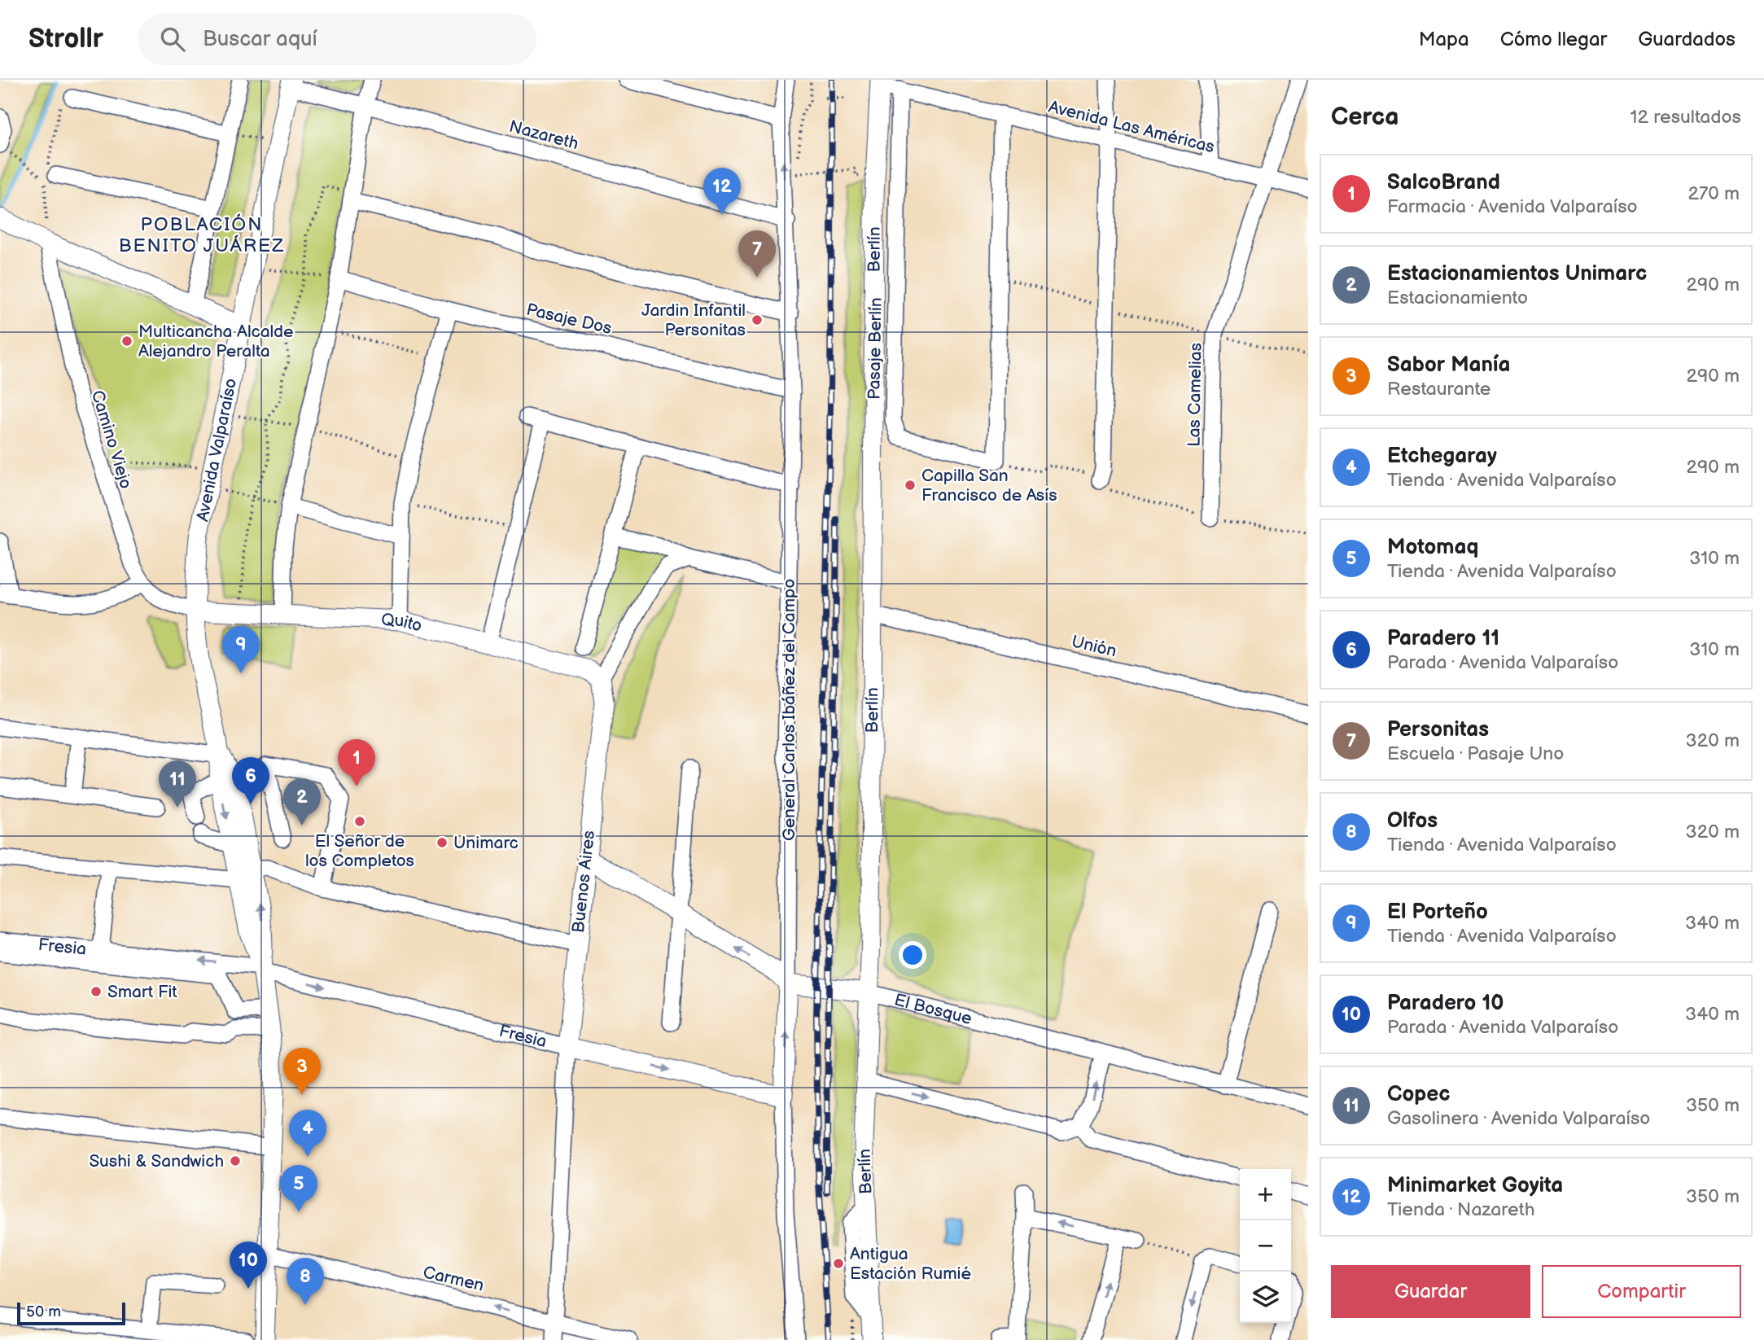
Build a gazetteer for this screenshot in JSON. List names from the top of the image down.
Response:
{
  "streets": {
    "main road": [
      "Berlín",
      "Avenida Valparaíso",
      "Quito",
      "General Carlos Ibáñez del Campo",
      "Buenos Aires",
      "Fresia",
      "El Bosque"
    ],
    "street": [
      "Avenida Las Américas",
      "Nazareth",
      "Pasaje Dos",
      "Pasaje Berlín",
      "Las Camelias",
      "Camino Viejo",
      "Unión",
      "Carmen"
    ]
  },
  "crossings": [
    ["Avenida Las Américas", "Berlín"],
    ["Avenida Las Américas", "Pasaje Berlín"],
    ["Avenida Las Américas", "Las Camelias"],
    ["Nazareth", "Avenida Valparaíso"],
    ["Nazareth", "General Carlos Ibáñez del Campo"],
    ["Berlín", "Unión"],
    ["Berlín", "El Bosque"],
    ["Pasaje Dos", "General Carlos Ibáñez del Campo"],
    ["Camino Viejo", "Avenida Valparaíso"],
    ["Camino Viejo", "Quito"],
    ["Avenida Valparaíso", "Quito"],
    ["Avenida Valparaíso", "Fresia"],
    ["Avenida Valparaíso", "Carmen"],
    ["Quito", "Buenos Aires"],
    ["General Carlos Ibáñez del Campo", "Fresia"],
    ["General Carlos Ibáñez del Campo", "El Bosque"],
    ["Buenos Aires", "Fresia"],
    ["Buenos Aires", "Carmen"]
  ],
  "one_way": ["Carmen"],
  "districts": ["POBLACIÓN BENITO JUÁREZ"],
  "places": [
    "Jardin Infantil Personitas",
    "Multicancha Alcalde Alejandro Peralta",
    "Capilla San Francisco de Asís",
    "El Señor de los Completos",
    "Unimarc",
    "Smart Fit",
    "Sushi & Sandwich",
    "Antigua Estación Rumié"
  ],
  "scale_bar": "50 m",
  "page": {
    "header": "Strollr",
    "search": "Buscar aquí",
    "nav": ["Mapa", "Cómo llegar", "Guardados"],
    "heading": ["Cerca", "12 resultados"],
    "list": [
      {
        "mark": "1",
        "name": "SalcoBrand",
        "note": "Farmacia · Avenida Valparaíso",
        "value": "270 m"
      },
      {
        "mark": "2",
        "name": "Estacionamientos Unimarc",
        "note": "Estacionamiento",
        "value": "290 m"
      },
      {
        "mark": "3",
        "name": "Sabor Manía",
        "note": "Restaurante",
        "value": "290 m"
      },
      {
        "mark": "4",
        "name": "Etchegaray",
        "note": "Tienda · Avenida Valparaíso",
        "value": "290 m"
      },
      {
        "mark": "5",
        "name": "Motomaq",
        "note": "Tienda · Avenida Valparaíso",
        "value": "310 m"
      },
      {
        "mark": "6",
        "name": "Paradero 11",
        "note": "Parada · Avenida Valparaíso",
        "value": "310 m"
      },
      {
        "mark": "7",
        "name": "Personitas",
        "note": "Escuela · Pasaje Uno",
        "value": "320 m"
      },
      {
        "mark": "8",
        "name": "Olfos",
        "note": "Tienda · Avenida Valparaíso",
        "value": "320 m"
      },
      {
        "mark": "9",
        "name": "El Porteño",
        "note": "Tienda · Avenida Valparaíso",
        "value": "340 m"
      },
      {
        "mark": "10",
        "name": "Paradero 10",
        "note": "Parada · Avenida Valparaíso",
        "value": "340 m"
      },
      {
        "mark": "11",
        "name": "Copec",
        "note": "Gasolinera · Avenida Valparaíso",
        "value": "350 m"
      },
      {
        "mark": "12",
        "name": "Minimarket Goyita",
        "note": "Tienda · Nazareth",
        "value": "350 m"
      }
    ],
    "pins": [
      "12",
      "7",
      "9",
      "1",
      "6",
      "11",
      "2",
      "3",
      "4",
      "5",
      "10",
      "8"
    ],
    "map_buttons": ["+", "−"],
    "buttons": ["Guardar", "Compartir"],
    "scale": "50 m"
  }
}
